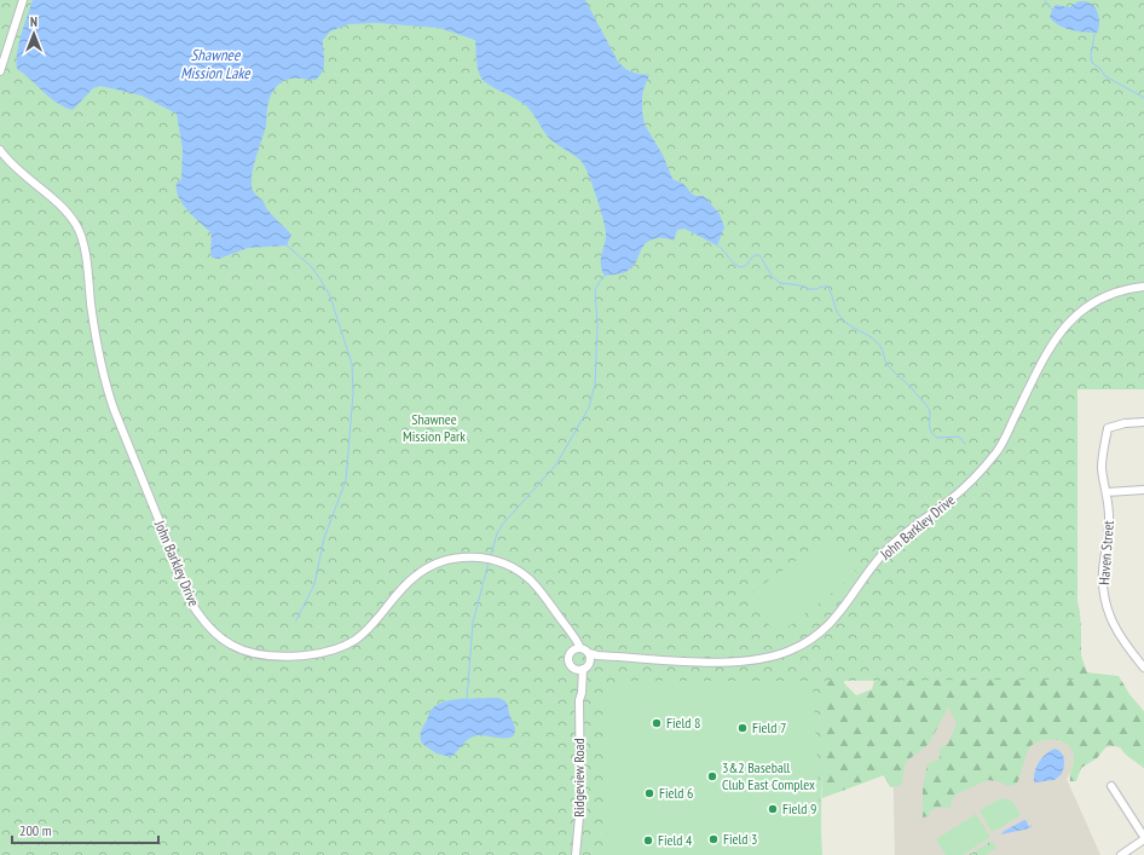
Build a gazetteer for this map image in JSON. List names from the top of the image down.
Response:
{
  "streets": {
    "street": ["John Barkley Drive", "Haven Street", "Ridgeview Road"]
  },
  "water": ["Shawnee Mission Lake"],
  "parks": ["Shawnee Mission Park"],
  "places": [
    "Field 8",
    "Field 7",
    "3&2 Baseball Club East Complex",
    "Field 6",
    "Field 9",
    "Field 3",
    "Field 4"
  ],
  "scale_bar": "200 m",
  "north": "top"
}
